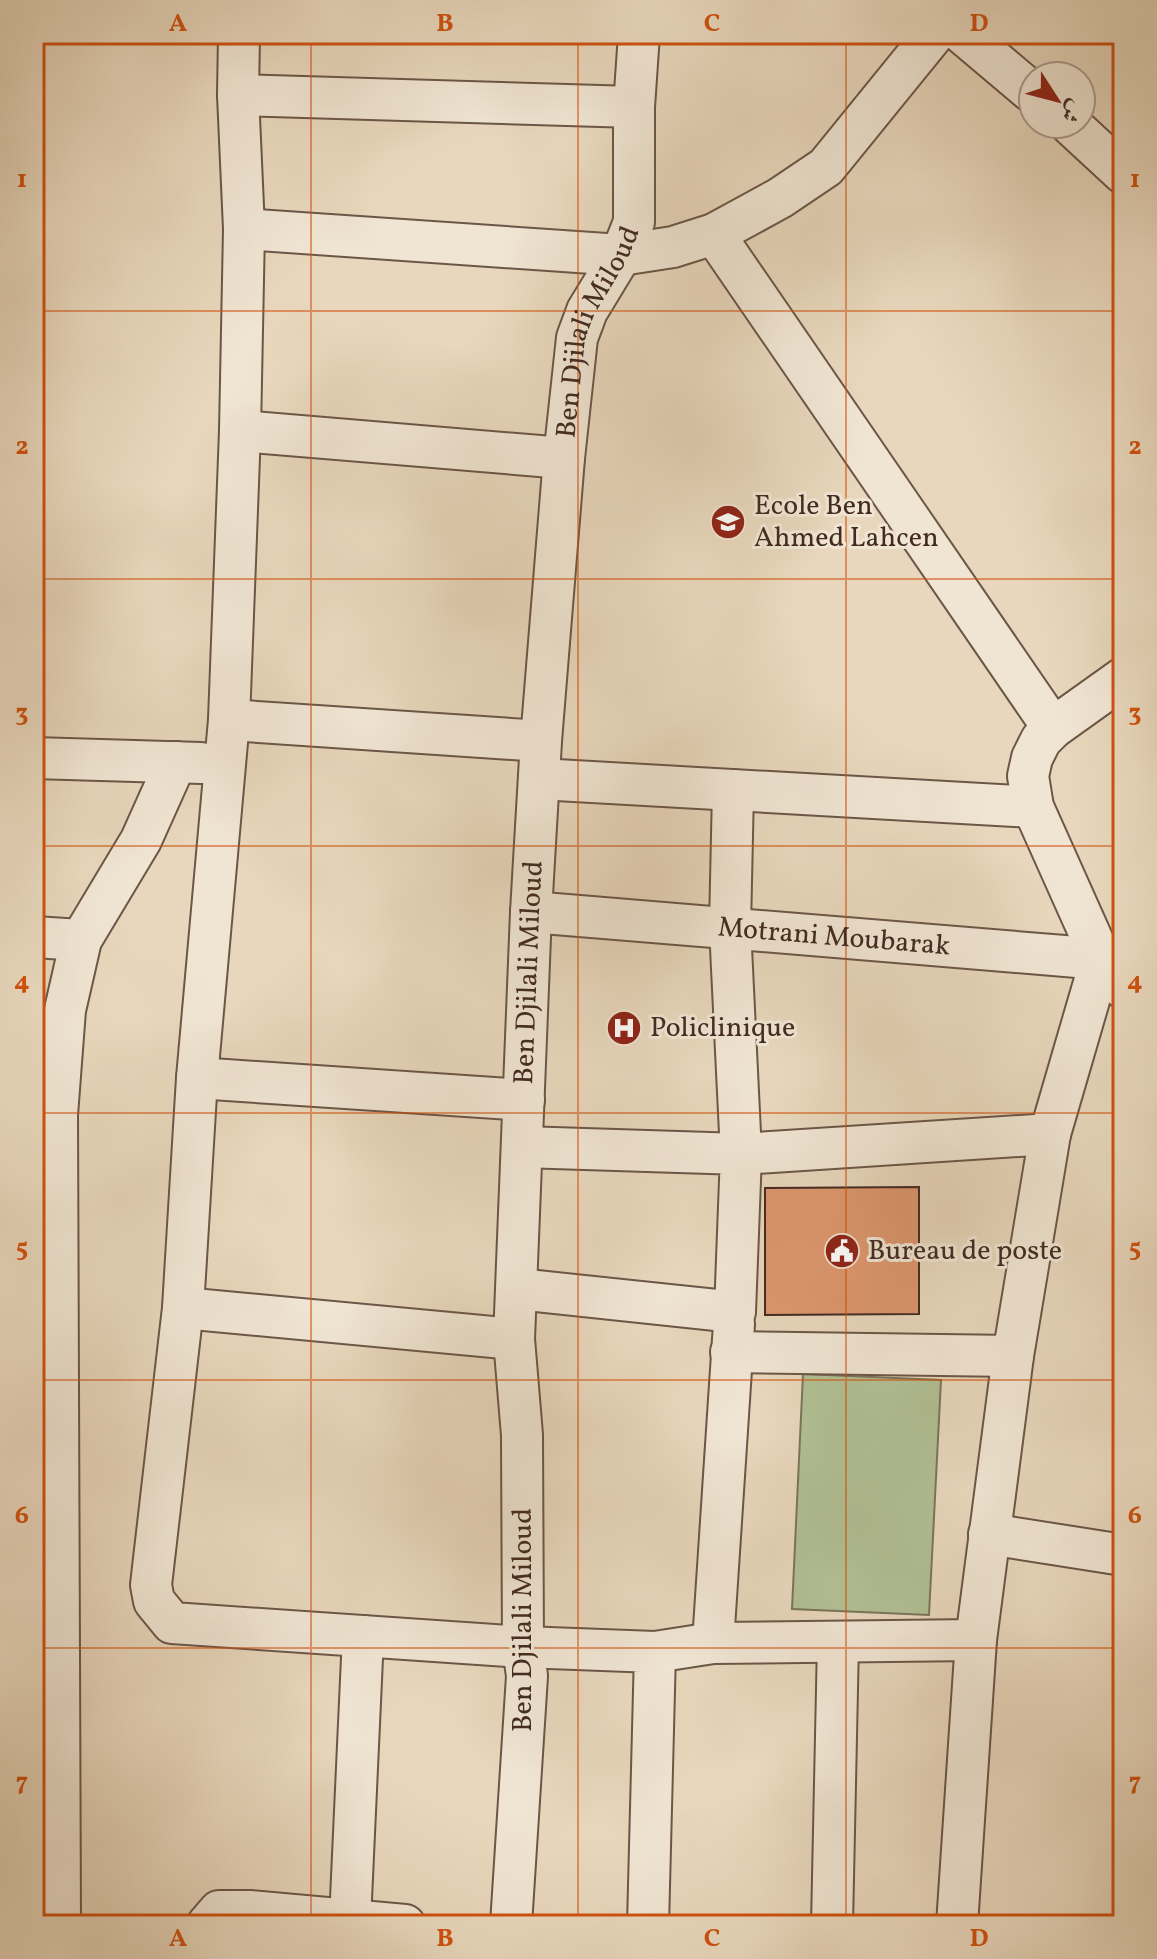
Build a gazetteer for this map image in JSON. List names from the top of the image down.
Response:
{
  "streets": {
    "street": ["Ben Djilali Miloud", "Motrani Moubarak"]
  },
  "crossings": [
    ["Ben Djilali Miloud", "Motrani Moubarak"]
  ],
  "places": {
    "school or university": ["Ecole Ben Ahmed Lahcen"],
    "hospital": ["Policlinique"],
    "public building": ["Bureau de poste"]
  },
  "north": "bottom right",
  "grid": {
    "columns": [
      "A",
      "B",
      "C",
      "D"
    ],
    "rows": [
      "1",
      "2",
      "3",
      "4",
      "5",
      "6",
      "7"
    ]
  }
}
